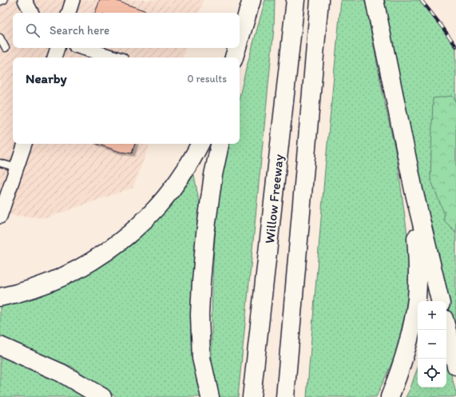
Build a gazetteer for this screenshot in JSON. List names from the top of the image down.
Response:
{
  "streets": {
    "highway": ["Willow Freeway"]
  },
  "page": {
    "search": "Search here",
    "heading": ["Nearby", "0 results"],
    "map_buttons": ["+", "−"]
  }
}
